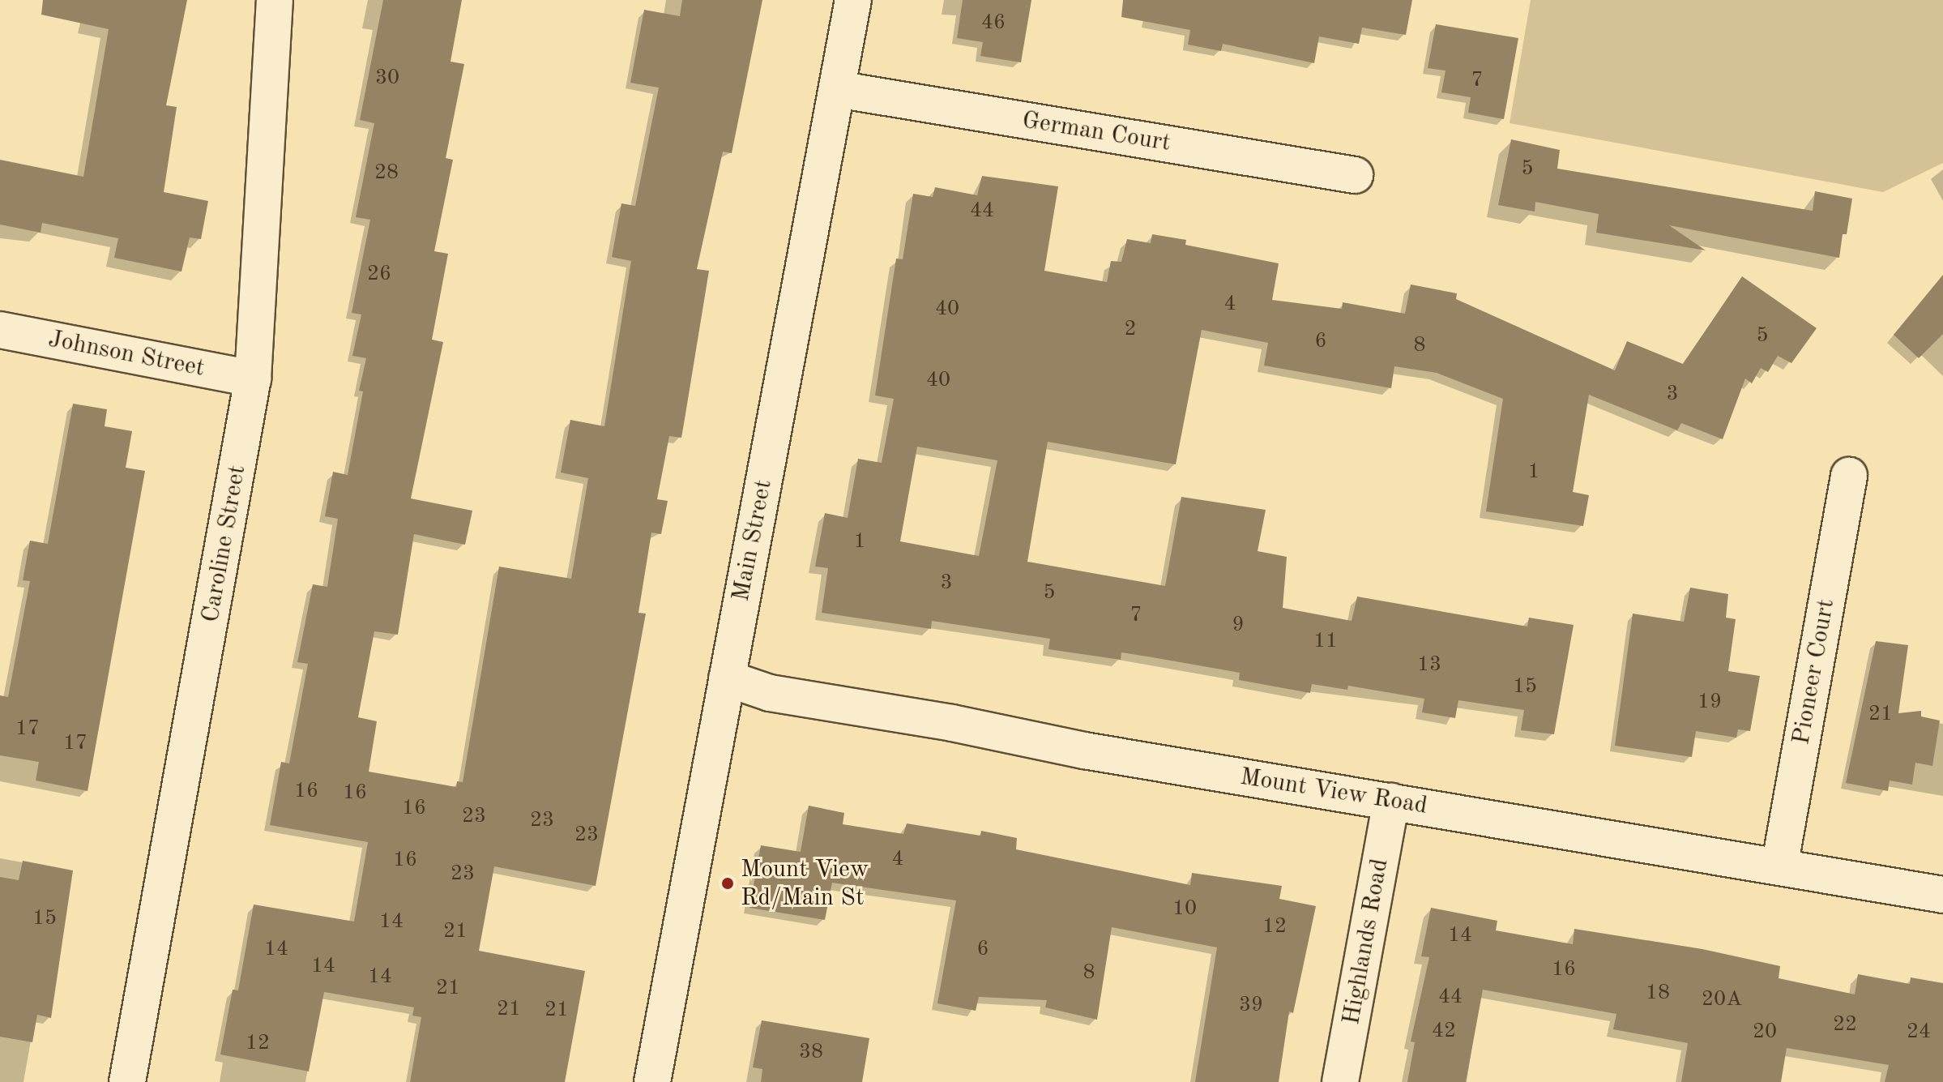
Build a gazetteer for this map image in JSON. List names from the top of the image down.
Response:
{
  "streets": {
    "street": [
      "German Court",
      "Johnson Street",
      "Main Street",
      "Caroline Street",
      "Pioneer Court",
      "Mount View Road",
      "Highlands Road"
    ]
  },
  "crossings": [
    ["German Court", "Main Street"],
    ["Johnson Street", "Caroline Street"],
    ["Main Street", "Mount View Road"],
    ["Pioneer Court", "Mount View Road"],
    ["Mount View Road", "Highlands Road"]
  ],
  "places": ["Mount View Rd/Main St"],
  "house_numbers": [
    "46",
    "30",
    "7",
    "5",
    "28",
    "44",
    "26",
    "4",
    "40",
    "2",
    "5",
    "6",
    "8",
    "40",
    "3",
    "1",
    "1",
    "3",
    "5",
    "7",
    "9",
    "11",
    "13",
    "15",
    "19",
    "21",
    "17",
    "17",
    "16",
    "16",
    "16",
    "23",
    "23",
    "23",
    "4",
    "16",
    "23",
    "10",
    "15",
    "14",
    "12",
    "21",
    "14",
    "14",
    "6",
    "14",
    "16",
    "8",
    "14",
    "21",
    "18",
    "44",
    "20A",
    "39",
    "21",
    "21",
    "22",
    "42",
    "20",
    "24",
    "12",
    "38"
  ]
}
